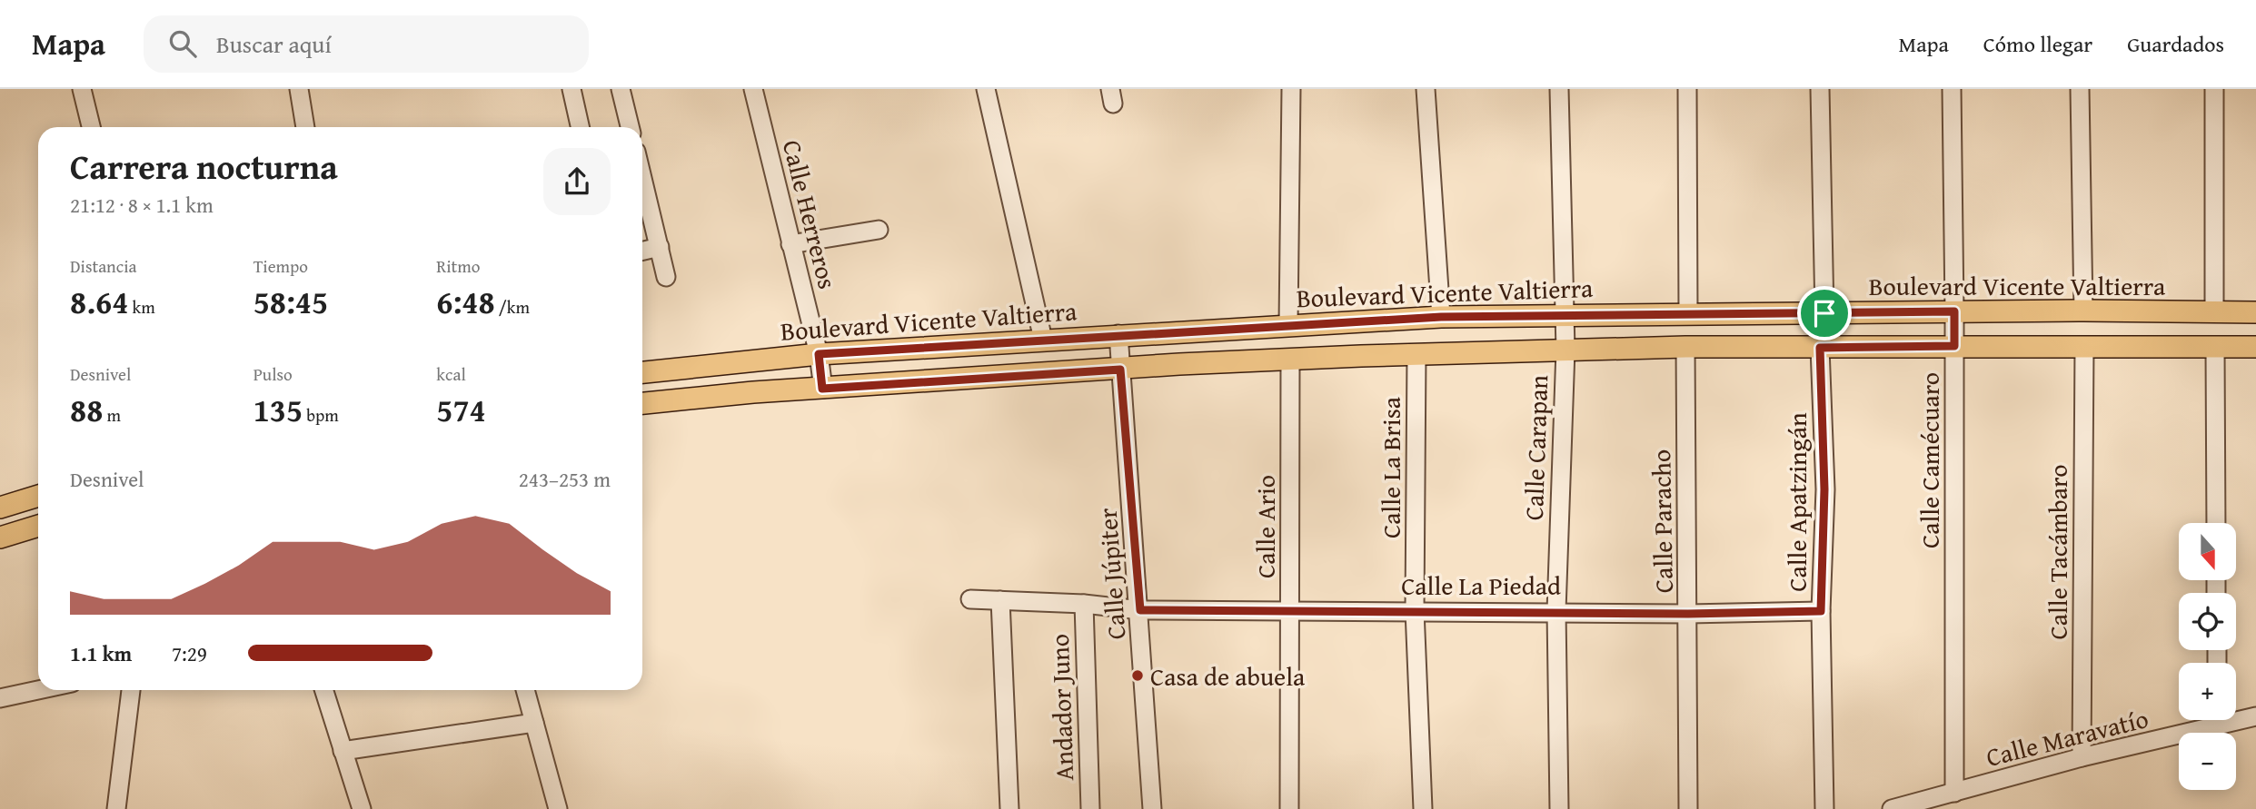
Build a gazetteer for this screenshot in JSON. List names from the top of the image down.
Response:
{
  "streets": {
    "main road": ["Boulevard Vicente Valtierra"],
    "street": [
      "Calle Herreros",
      "Calle Carapan",
      "Calle Camécuaro",
      "Calle La Brisa",
      "Calle Apatzingán",
      "Calle Paracho",
      "Calle Ario",
      "Calle Tacámbaro",
      "Calle Júpiter",
      "Calle La Piedad",
      "Andador Juno",
      "Calle Maravatío"
    ]
  },
  "crossings": [
    ["Calle Herreros", "Boulevard Vicente Valtierra"],
    ["Boulevard Vicente Valtierra", "Calle Carapan"],
    ["Boulevard Vicente Valtierra", "Calle Camécuaro"],
    ["Boulevard Vicente Valtierra", "Calle Júpiter"],
    ["Calle Carapan", "Calle La Piedad"],
    ["Calle Camécuaro", "Calle Maravatío"],
    ["Calle La Brisa", "Calle La Piedad"],
    ["Calle Apatzingán", "Calle La Piedad"],
    ["Calle Paracho", "Calle La Piedad"],
    ["Calle Ario", "Calle La Piedad"],
    ["Calle Tacámbaro", "Calle Maravatío"],
    ["Calle Júpiter", "Calle La Piedad"],
    ["Calle La Piedad", "Andador Juno"]
  ],
  "places": ["Casa de abuela"],
  "north": "bottom",
  "page": {
    "header": "Mapa",
    "search": "Buscar aquí",
    "nav": ["Mapa", "Cómo llegar", "Guardados"],
    "heading": ["Carrera nocturna", "21:12 · 8 × 1.1 km"],
    "stats": [
      ["Distancia", "8.64 km"],
      ["Tiempo", "58:45"],
      ["Ritmo", "6:48 /km"],
      ["Desnivel", "88 m"],
      ["Pulso", "135 bpm"],
      ["kcal", "574"]
    ],
    "chart": ["Desnivel", "243–253 m"],
    "map_buttons": ["+", "−"],
    "list": [
      {
        "name": "1.1 km",
        "note": "7:29"
      }
    ]
  }
}
